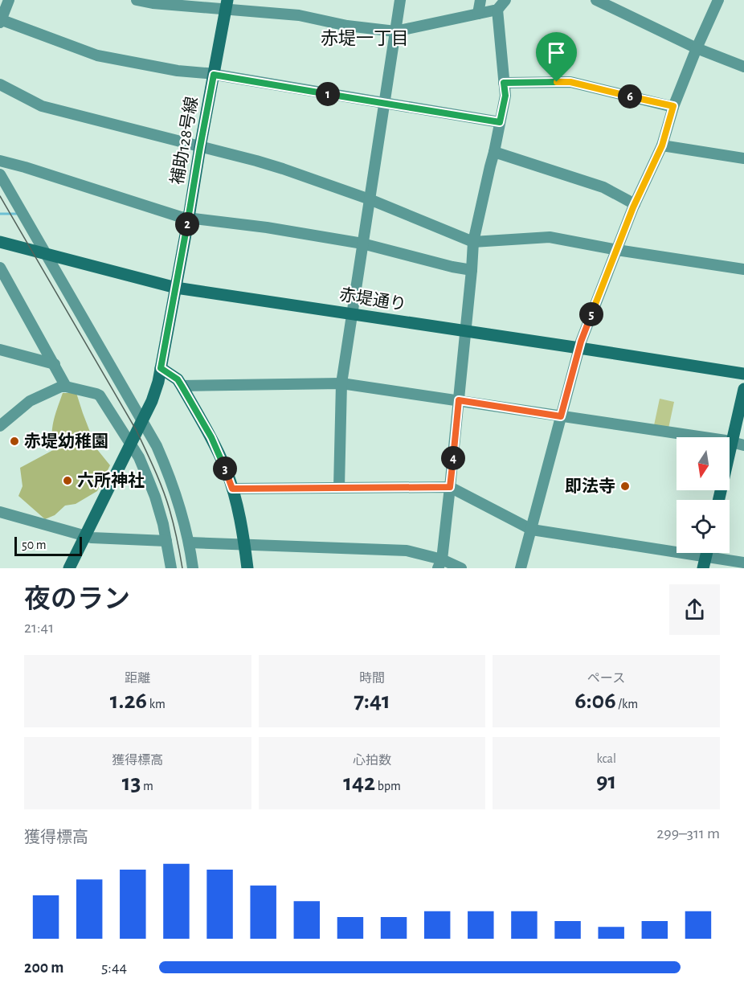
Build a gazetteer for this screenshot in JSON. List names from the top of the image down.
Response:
{
  "streets": {
    "street": ["補助128号線", "赤堤通り"]
  },
  "crossings": [
    ["補助128号線", "赤堤通り"]
  ],
  "districts": ["赤堤一丁目"],
  "places": ["赤堤幼稚園", "六所神社", "即法寺"],
  "scale_bar": "50 m",
  "north": "bottom",
  "page": {
    "pins": [
      "1",
      "6",
      "2",
      "5",
      "4",
      "3"
    ],
    "scale": "50 m",
    "heading": ["夜のラン", "21:41"],
    "stats": [
      ["距離", "1.26 km"],
      ["時間", "7:41"],
      ["ペース", "6:06 /km"],
      ["獲得標高", "13 m"],
      ["心拍数", "142 bpm"],
      ["kcal", "91"]
    ],
    "chart": ["獲得標高", "299–311 m"],
    "list": [
      {
        "name": "200 m",
        "note": "5:44"
      }
    ]
  }
}
